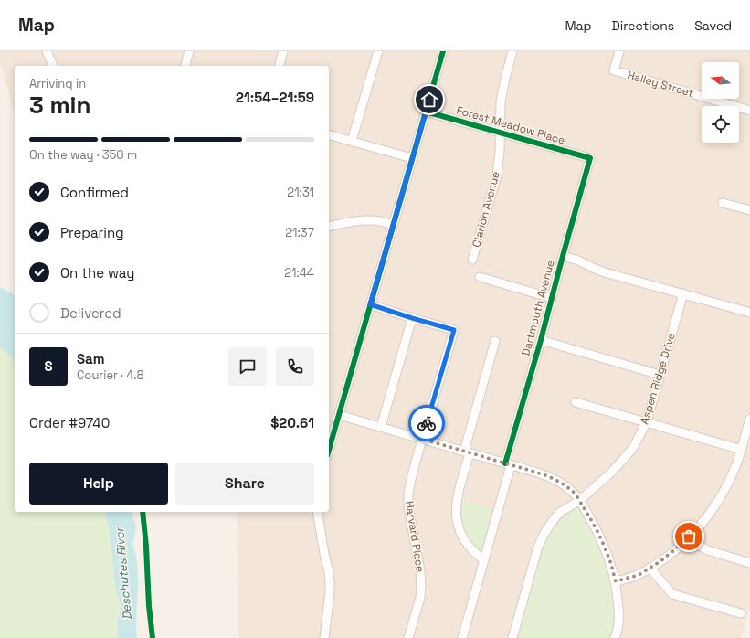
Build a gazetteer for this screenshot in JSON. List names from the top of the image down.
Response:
{
  "streets": {
    "street": [
      "Halley Street",
      "Forest Meadow Place",
      "Clarion Avenue",
      "Dartmouth Avenue",
      "Aspen Ridge Drive",
      "Harvard Place"
    ]
  },
  "crossings": [
    ["Forest Meadow Place", "Clarion Avenue"],
    ["Forest Meadow Place", "Dartmouth Avenue"]
  ],
  "water": ["Deschutes River"],
  "north": "left",
  "page": {
    "header": "Map",
    "nav": ["Map", "Directions", "Saved"],
    "heading": ["3 min", "Arriving in", "21:54–21:59"],
    "panel": [
      "Sam",
      "Courier · 4.8",
      "Order #9740",
      "$20.61"
    ],
    "bar": "On the way · 350 m",
    "list": [
      ["Confirmed", "21:31"],
      ["Preparing", "21:37"],
      ["On the way", "21:44"],
      "Delivered"
    ],
    "round": "S",
    "buttons": ["Help", "Share"]
  }
}
